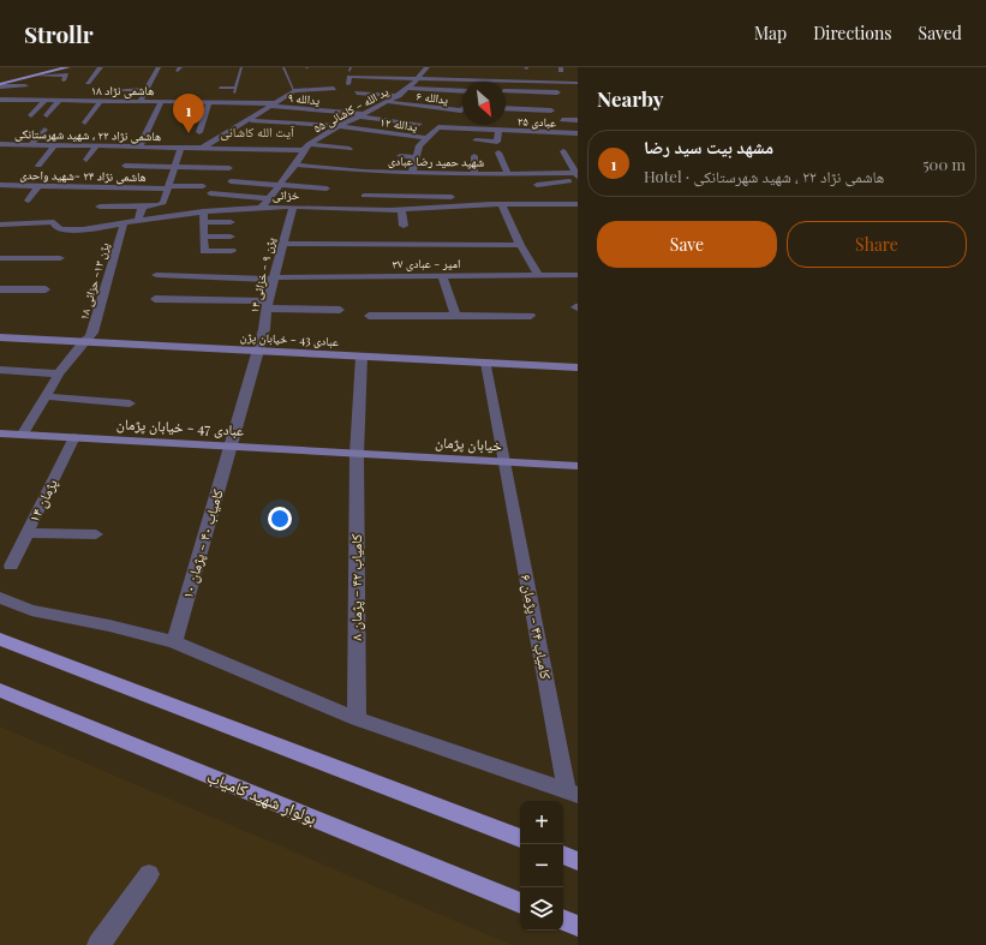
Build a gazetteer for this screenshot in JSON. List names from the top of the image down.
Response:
{
  "streets": {
    "main road": ["بولوار شهید کامیاب"],
    "street": [
      "هاشمی نژاد ۱۸",
      "یدالله ۶",
      "یدالله ۹",
      "ید الله - کاشانی ۵۵",
      "عبادی ۲۵",
      "یدالله ۱۲",
      "هاشمی نژاد ۲۲ ، شهید شهرستانکی",
      "شهید حمید رضا عبادی",
      "هاشمی نژاد ۲۴ -شهید واحدی",
      "خزائی",
      "امیر - عبادی ۳۷",
      "پژن ۹ - خزائی ۱۴",
      "پژن ۱۳- حزائی ۱۸",
      "عبادی 43 - خیابان پژن",
      "عبادی 47 - خیابان پژمان",
      "خیابان پژمان",
      "پژمان ۱۴",
      "کامیاب ۴۰ - پژمان ۱۰",
      "کامیاب ۴۲ - پژمان ۸",
      "کامیاب ۴۴ - پژمان ۶"
    ]
  },
  "crossings": [
    ["هاشمی نژاد ۱۸", "یدالله ۹"],
    ["یدالله ۶", "ید الله - کاشانی ۵۵"],
    ["یدالله ۹", "ید الله - کاشانی ۵۵"],
    ["ید الله - کاشانی ۵۵", "یدالله ۱۲"],
    ["ید الله - کاشانی ۵۵", "هاشمی نژاد ۲۲ ، شهید شهرستانکی"],
    ["عبادی ۲۵", "یدالله ۱۲"],
    ["خزائی", "پژن ۹ - خزائی ۱۴"],
    ["خزائی", "پژن ۱۳- حزائی ۱۸"],
    ["امیر - عبادی ۳۷", "پژن ۹ - خزائی ۱۴"],
    ["پژن ۹ - خزائی ۱۴", "عبادی 43 - خیابان پژن"],
    ["پژن ۹ - خزائی ۱۴", "عبادی 47 - خیابان پژمان"],
    ["پژن ۹ - خزائی ۱۴", "کامیاب ۴۰ - پژمان ۱۰"],
    ["پژن ۱۳- حزائی ۱۸", "عبادی 43 - خیابان پژن"],
    ["پژن ۱۳- حزائی ۱۸", "عبادی 47 - خیابان پژمان"],
    ["عبادی 43 - خیابان پژن", "کامیاب ۴۲ - پژمان ۸"],
    ["عبادی 43 - خیابان پژن", "کامیاب ۴۴ - پژمان ۶"],
    ["عبادی 47 - خیابان پژمان", "خیابان پژمان"],
    ["عبادی 47 - خیابان پژمان", "پژمان ۱۴"],
    ["عبادی 47 - خیابان پژمان", "کامیاب ۴۰ - پژمان ۱۰"],
    ["عبادی 47 - خیابان پژمان", "کامیاب ۴۲ - پژمان ۸"],
    ["خیابان پژمان", "کامیاب ۴۲ - پژمان ۸"],
    ["خیابان پژمان", "کامیاب ۴۴ - پژمان ۶"]
  ],
  "districts": ["آیت الله کاشانی"],
  "north": "bottom right",
  "page": {
    "header": "Strollr",
    "nav": ["Map", "Directions", "Saved"],
    "heading": "Nearby",
    "pins": "1",
    "list": [
      {
        "mark": "1",
        "name": "مشهد بيت سيد رضا",
        "note": "Hotel · هاشمی نژاد ۲۲ ، شهید شهرستانکی",
        "value": "500 m"
      }
    ],
    "buttons": ["Save", "Share"],
    "map_buttons": ["+", "−"]
  }
}
